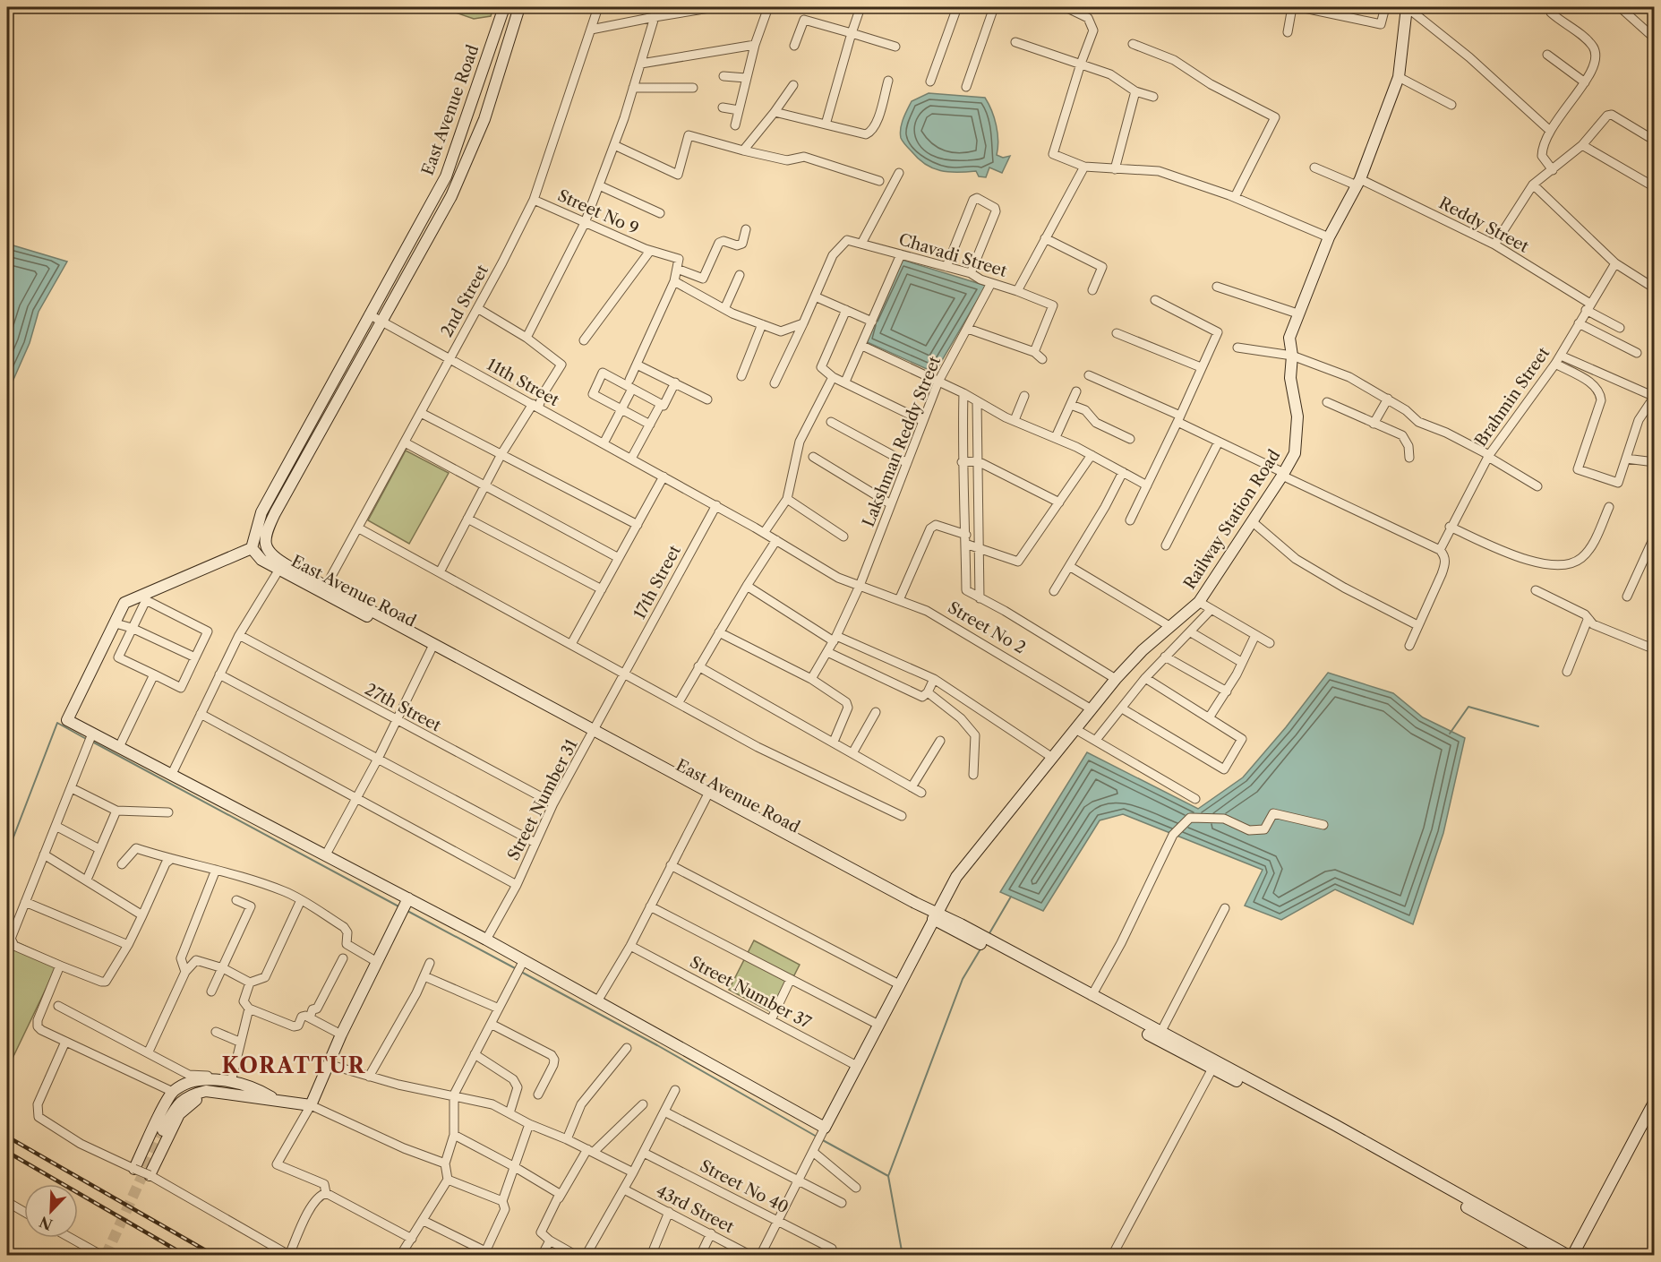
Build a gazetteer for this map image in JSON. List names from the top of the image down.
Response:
{
  "streets": {
    "main road": ["East Avenue Road", "Railway Station Road"],
    "street": [
      "Street No 9",
      "Reddy Street",
      "Chavadi Street",
      "2nd Street",
      "11th Street",
      "Brahmin Street",
      "Lakshman Reddy Street",
      "17th Street",
      "Street No 2",
      "27th Street",
      "Street Number 31",
      "Street Number 37",
      "Street No 40",
      "43rd Street"
    ]
  },
  "crossings": [
    ["East Avenue Road", "2nd Street"],
    ["East Avenue Road", "11th Street"],
    ["East Avenue Road", "Railway Station Road"],
    ["East Avenue Road", "Street Number 31"],
    ["Street No 9", "2nd Street"],
    ["Reddy Street", "Brahmin Street"],
    ["Reddy Street", "Railway Station Road"],
    ["Chavadi Street", "Lakshman Reddy Street"],
    ["2nd Street", "11th Street"],
    ["11th Street", "17th Street"],
    ["11th Street", "Street No 2"],
    ["Lakshman Reddy Street", "Street No 2"],
    ["Railway Station Road", "Street No 2"],
    ["Railway Station Road", "Street Number 37"],
    ["17th Street", "Street Number 31"],
    ["27th Street", "Street Number 31"]
  ],
  "districts": ["KORATTUR"],
  "north": "bottom left"
}
